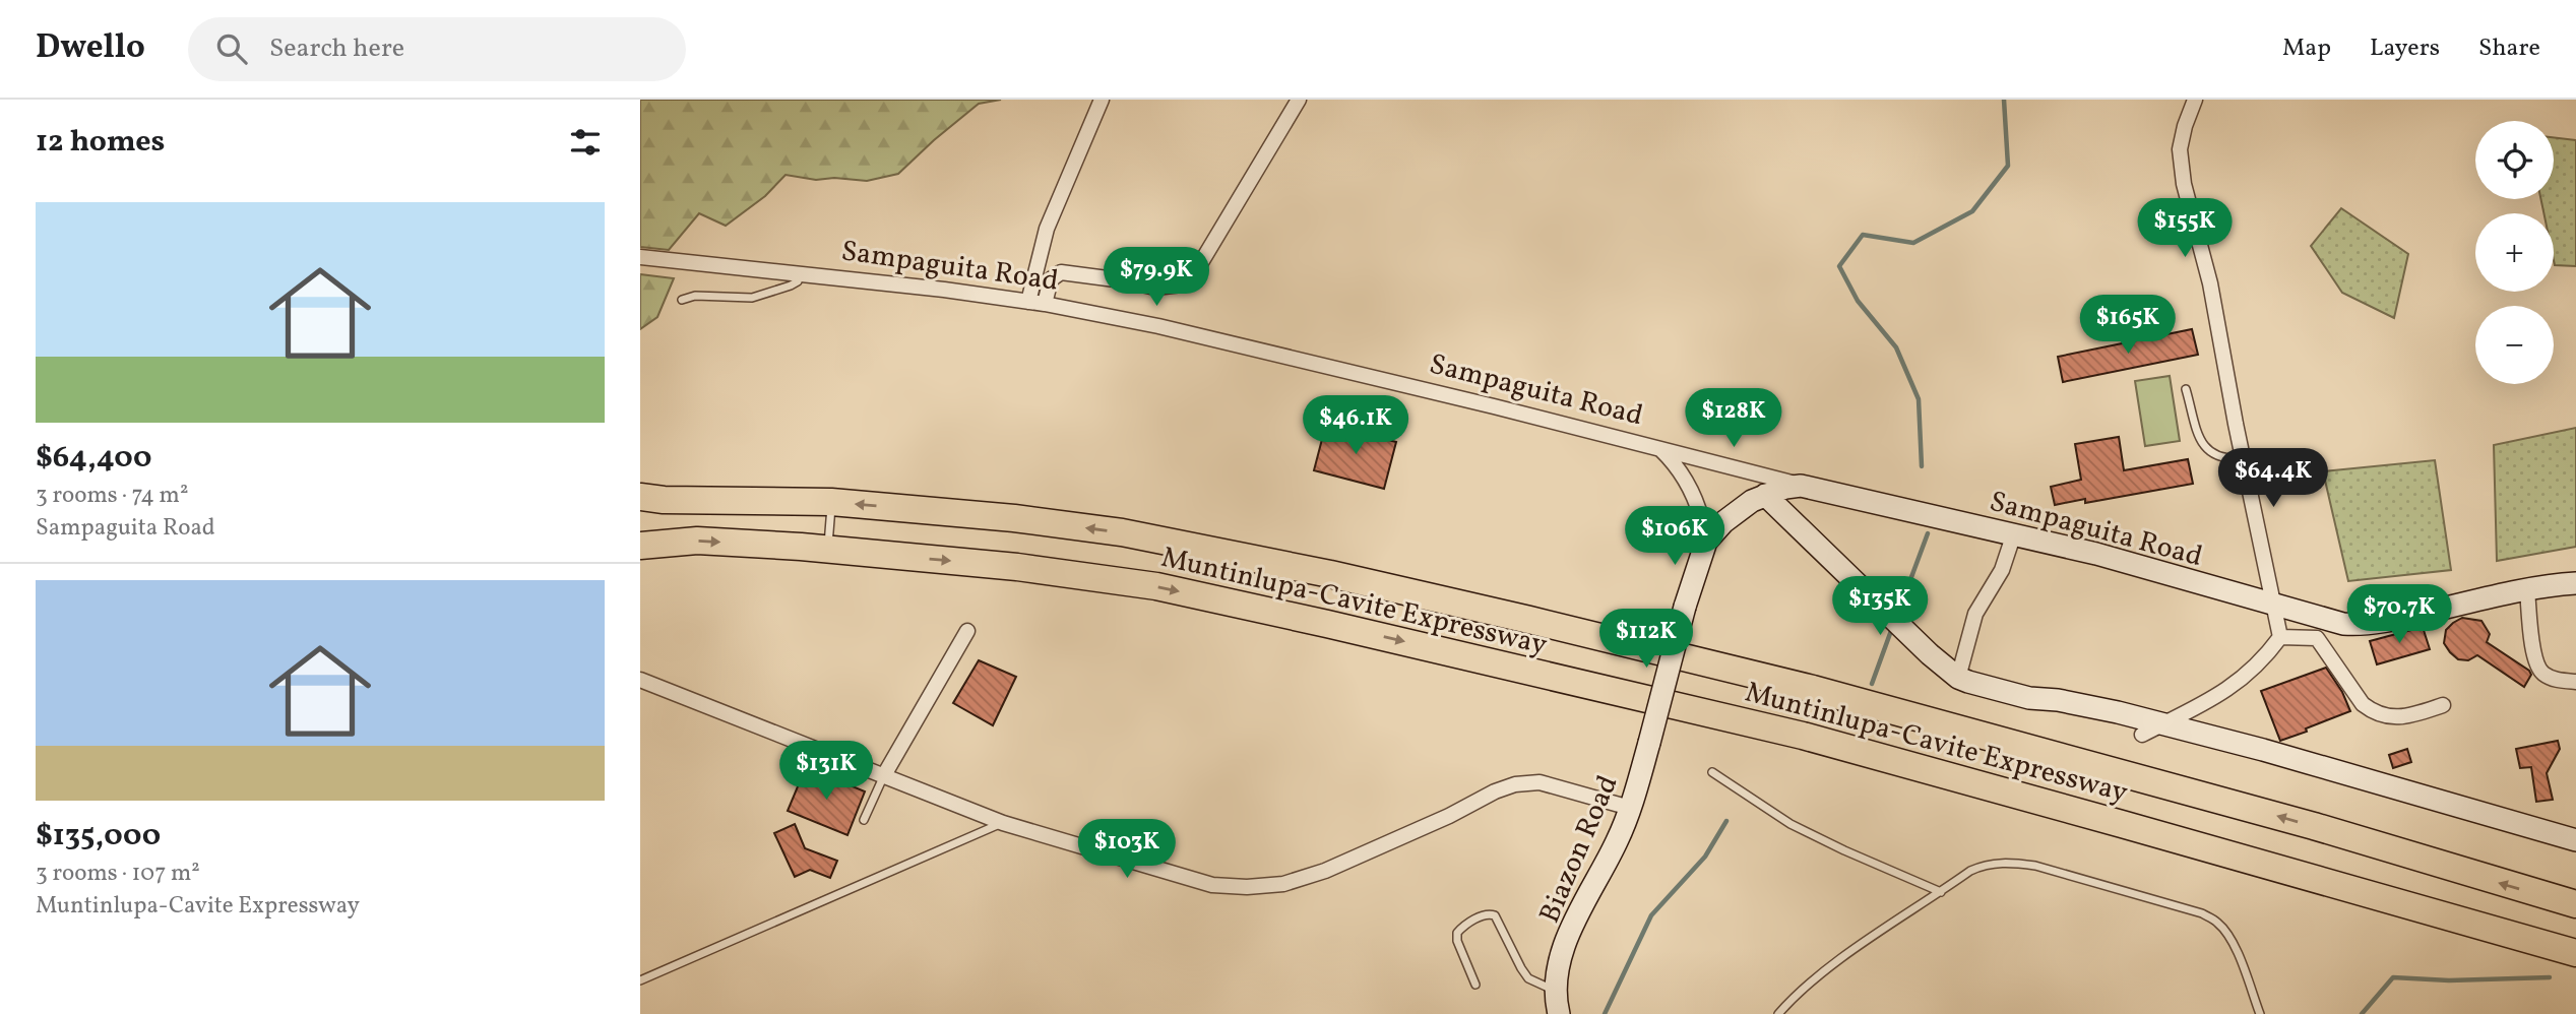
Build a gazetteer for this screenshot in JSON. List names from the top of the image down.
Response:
{
  "streets": {
    "highway": ["Muntinlupa-Cavite Expressway"],
    "street": ["Sampaguita Road", "Biazon Road"]
  },
  "crossings": [
    ["Sampaguita Road", "Biazon Road"]
  ],
  "page": {
    "header": "Dwello",
    "search": "Search here",
    "nav": ["Map", "Layers", "Share"],
    "heading": "12 homes",
    "map_buttons": ["+", "−"],
    "list": [
      {
        "name": "$64,400",
        "note": "3 rooms · 74 m² · Sampaguita Road"
      },
      {
        "name": "$135,000",
        "note": "3 rooms · 107 m² · Muntinlupa-Cavite Expressway"
      }
    ],
    "price": [
      "$155K",
      "$79.9K",
      "$165K",
      "$128K",
      "$46.1K",
      "$64.4K",
      "$106K",
      "$135K",
      "$70.7K",
      "$112K",
      "$131K",
      "$103K"
    ]
  }
}
